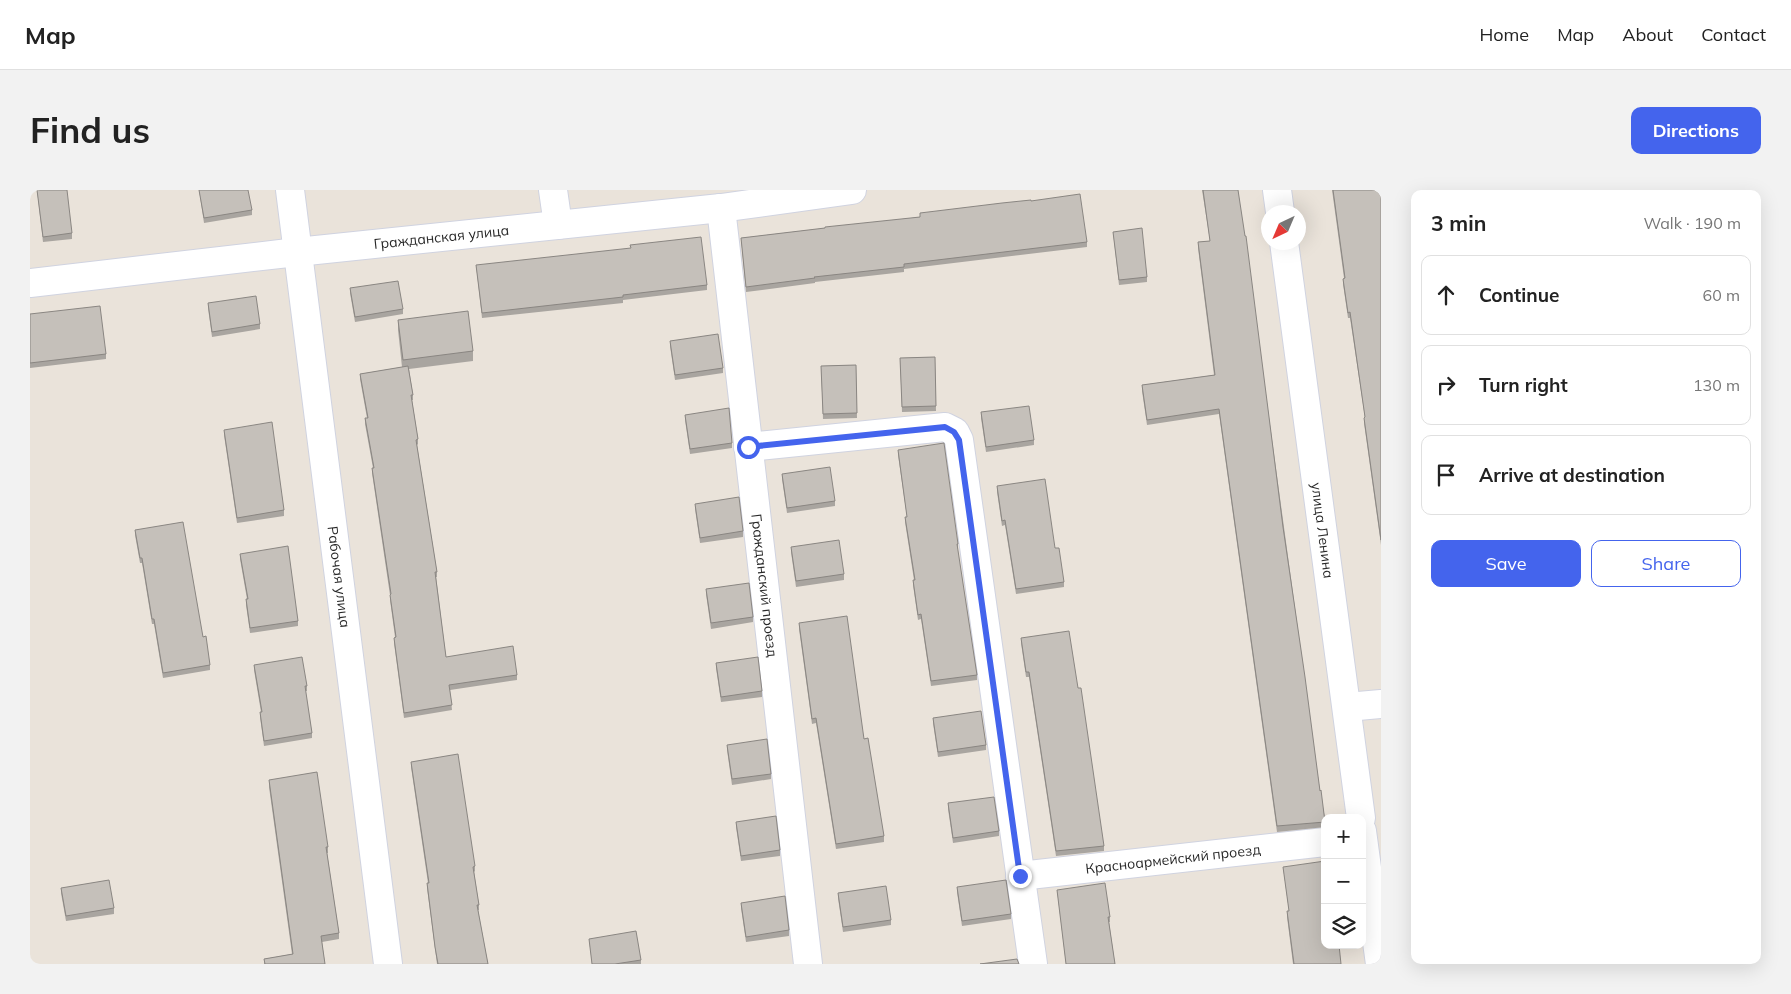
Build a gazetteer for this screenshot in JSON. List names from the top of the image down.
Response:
{
  "streets": {
    "street": [
      "Гражданская улица",
      "улица Ленина",
      "Рабочая улица",
      "Гражданский проезд",
      "Красноармейский проезд"
    ]
  },
  "crossings": [
    ["Гражданская улица", "Рабочая улица"],
    ["Гражданская улица", "Гражданский проезд"]
  ],
  "north": "bottom left",
  "page": {
    "header": "Map",
    "nav": [
      "Home",
      "Map",
      "About",
      "Contact"
    ],
    "buttons": [
      "Directions",
      ["Save", "Share"]
    ],
    "title": "Find us",
    "heading": ["3 min", "Walk · 190 m"],
    "list": [
      ["Continue", "60 m"],
      ["Turn right", "130 m"],
      "Arrive at destination"
    ],
    "map_buttons": ["+", "−"]
  }
}
